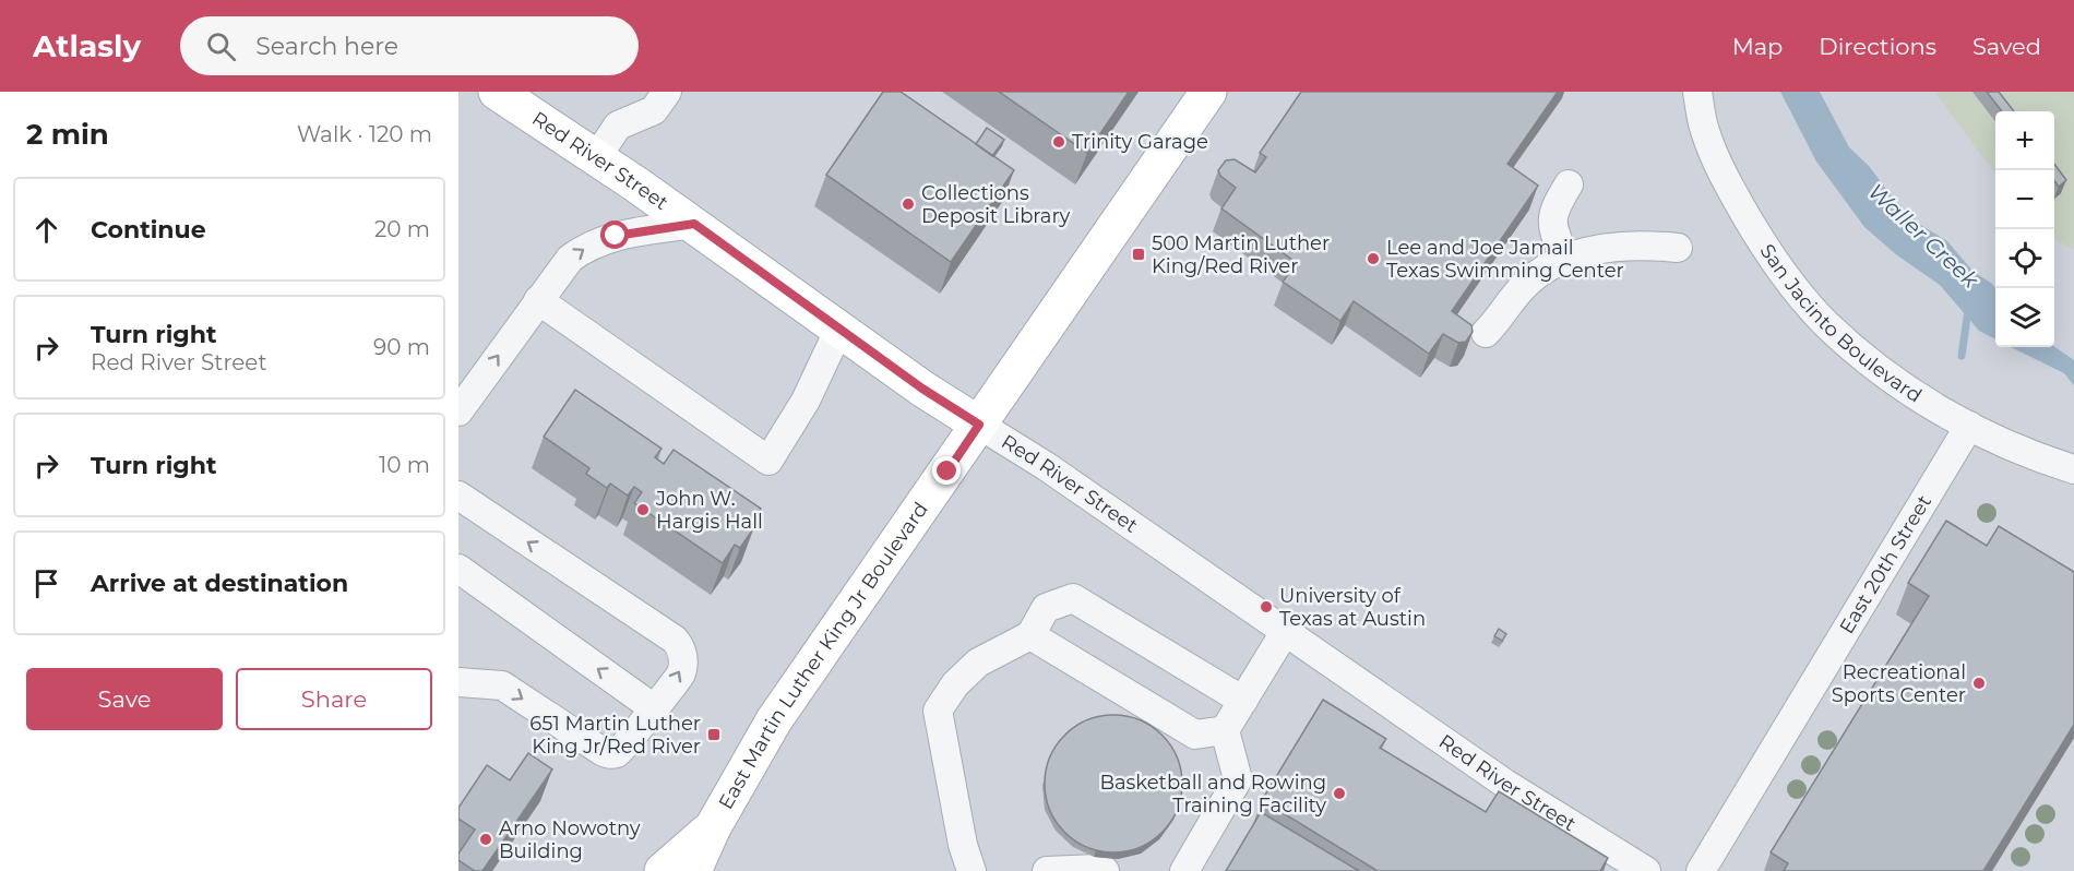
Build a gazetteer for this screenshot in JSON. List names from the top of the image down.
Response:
{
  "streets": {
    "main road": ["Red River Street", "East Martin Luther King Jr Boulevard"],
    "street": ["San Jacinto Boulevard", "East 20th Street"]
  },
  "crossings": [
    ["Red River Street", "East Martin Luther King Jr Boulevard"],
    ["San Jacinto Boulevard", "East 20th Street"]
  ],
  "water": ["Waller Creek"],
  "places": {
    "other": [
      "Trinity Garage",
      "Collections Deposit Library",
      "Lee and Joe Jamail Texas Swimming Center",
      "John W. Hargis Hall",
      "University of Texas at Austin",
      "Recreational Sports Center",
      "Basketball and Rowing Training Facility",
      "Arno Nowotny Building"
    ],
    "transit": ["500 Martin Luther King/Red River", "651 Martin Luther King Jr/Red River"]
  },
  "page": {
    "header": "Atlasly",
    "search": "Search here",
    "nav": ["Map", "Directions", "Saved"],
    "heading": ["2 min", "Walk · 120 m"],
    "map_buttons": ["+", "−"],
    "list": [
      ["Continue", "20 m"],
      ["Turn right", "Red River Street", "90 m"],
      ["Turn right", "10 m"],
      "Arrive at destination"
    ],
    "buttons": ["Save", "Share"]
  }
}
